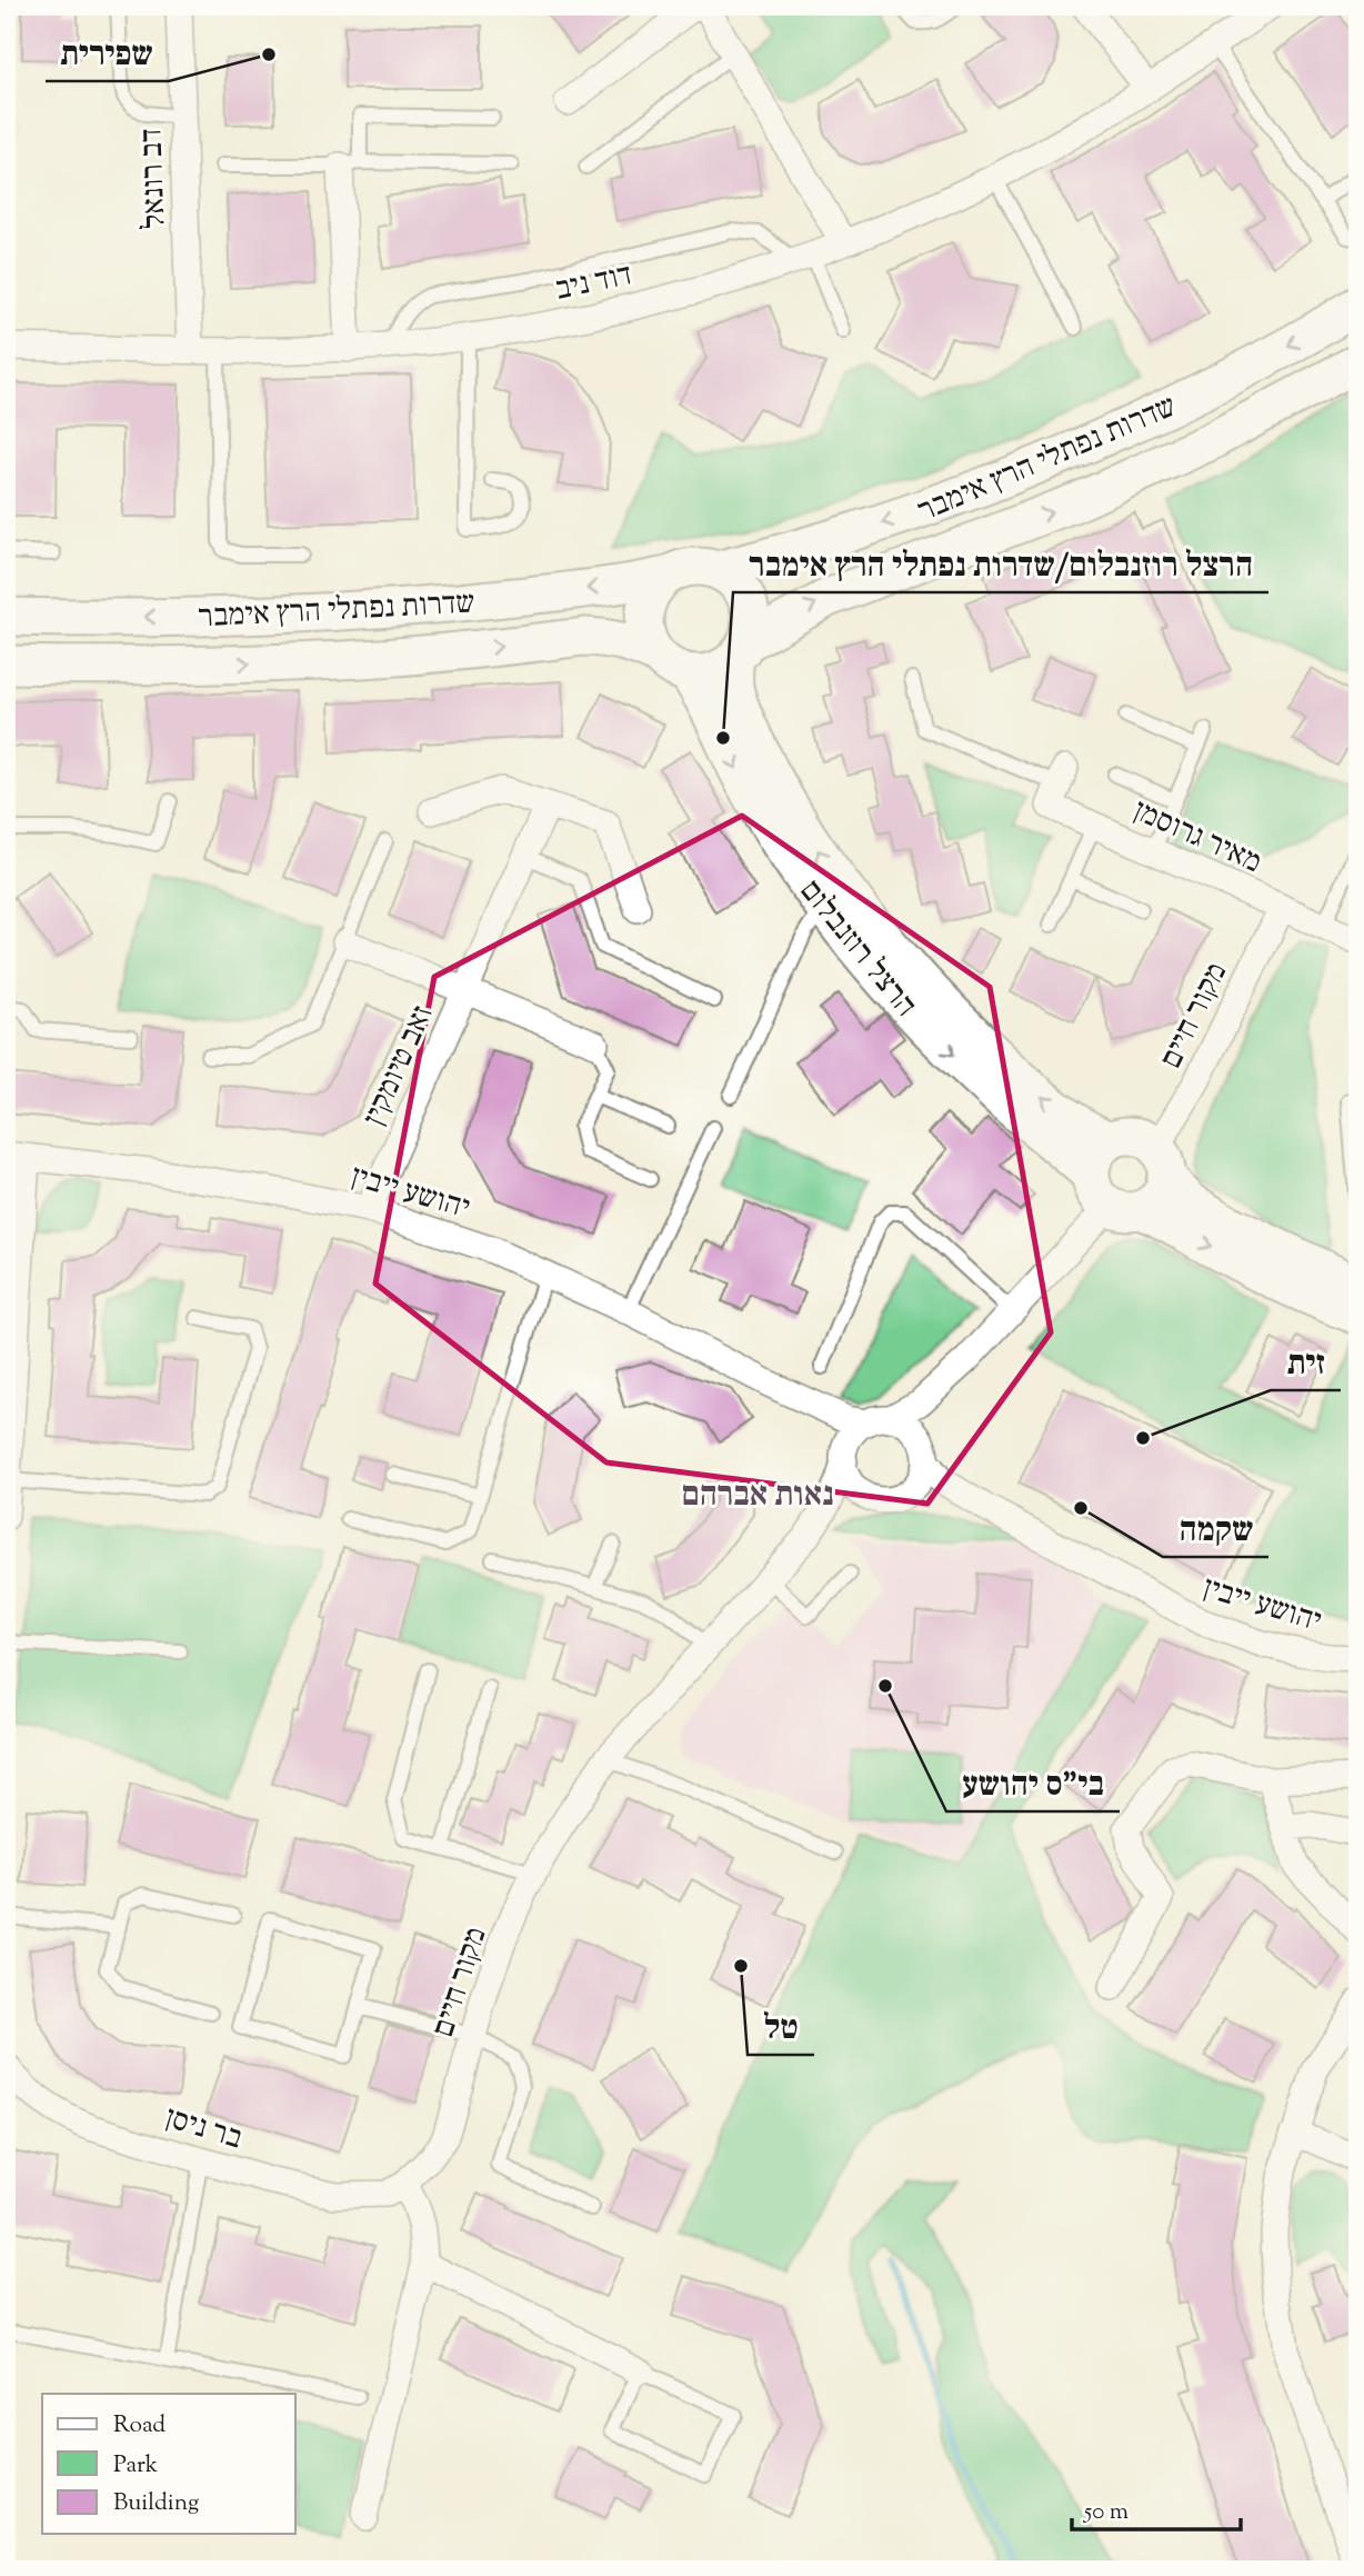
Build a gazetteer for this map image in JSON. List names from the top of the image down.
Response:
{
  "streets": {
    "main road": ["שדרות נפתלי הרץ אימבר", "הרצל רוזנבלום"],
    "street": [
      "דב רונאל",
      "דוד ניב",
      "מאיר גרוסמן",
      "מקור חיים",
      "זאב טיומקין",
      "יהושע ייבין",
      "בר ניסן"
    ]
  },
  "crossings": [
    ["דב רונאל", "דוד ניב"],
    ["שדרות נפתלי הרץ אימבר", "הרצל רוזנבלום"],
    ["מאיר גרוסמן", "מקור חיים"],
    ["הרצל רוזנבלום", "מקור חיים"],
    ["מקור חיים", "יהושע ייבין"],
    ["מקור חיים", "בר ניסן"],
    ["זאב טיומקין", "יהושע ייבין"]
  ],
  "districts": ["נאות אברהם"],
  "places": [
    "שפירית",
    "הרצל רוזנבלום/שדרות נפתלי הרץ אימבר",
    "זית",
    "שקמה",
    "בי\"ס יהושע",
    "טל"
  ],
  "legend": ["Road", "Park", "Building"],
  "scale_bar": "50 m"
}
